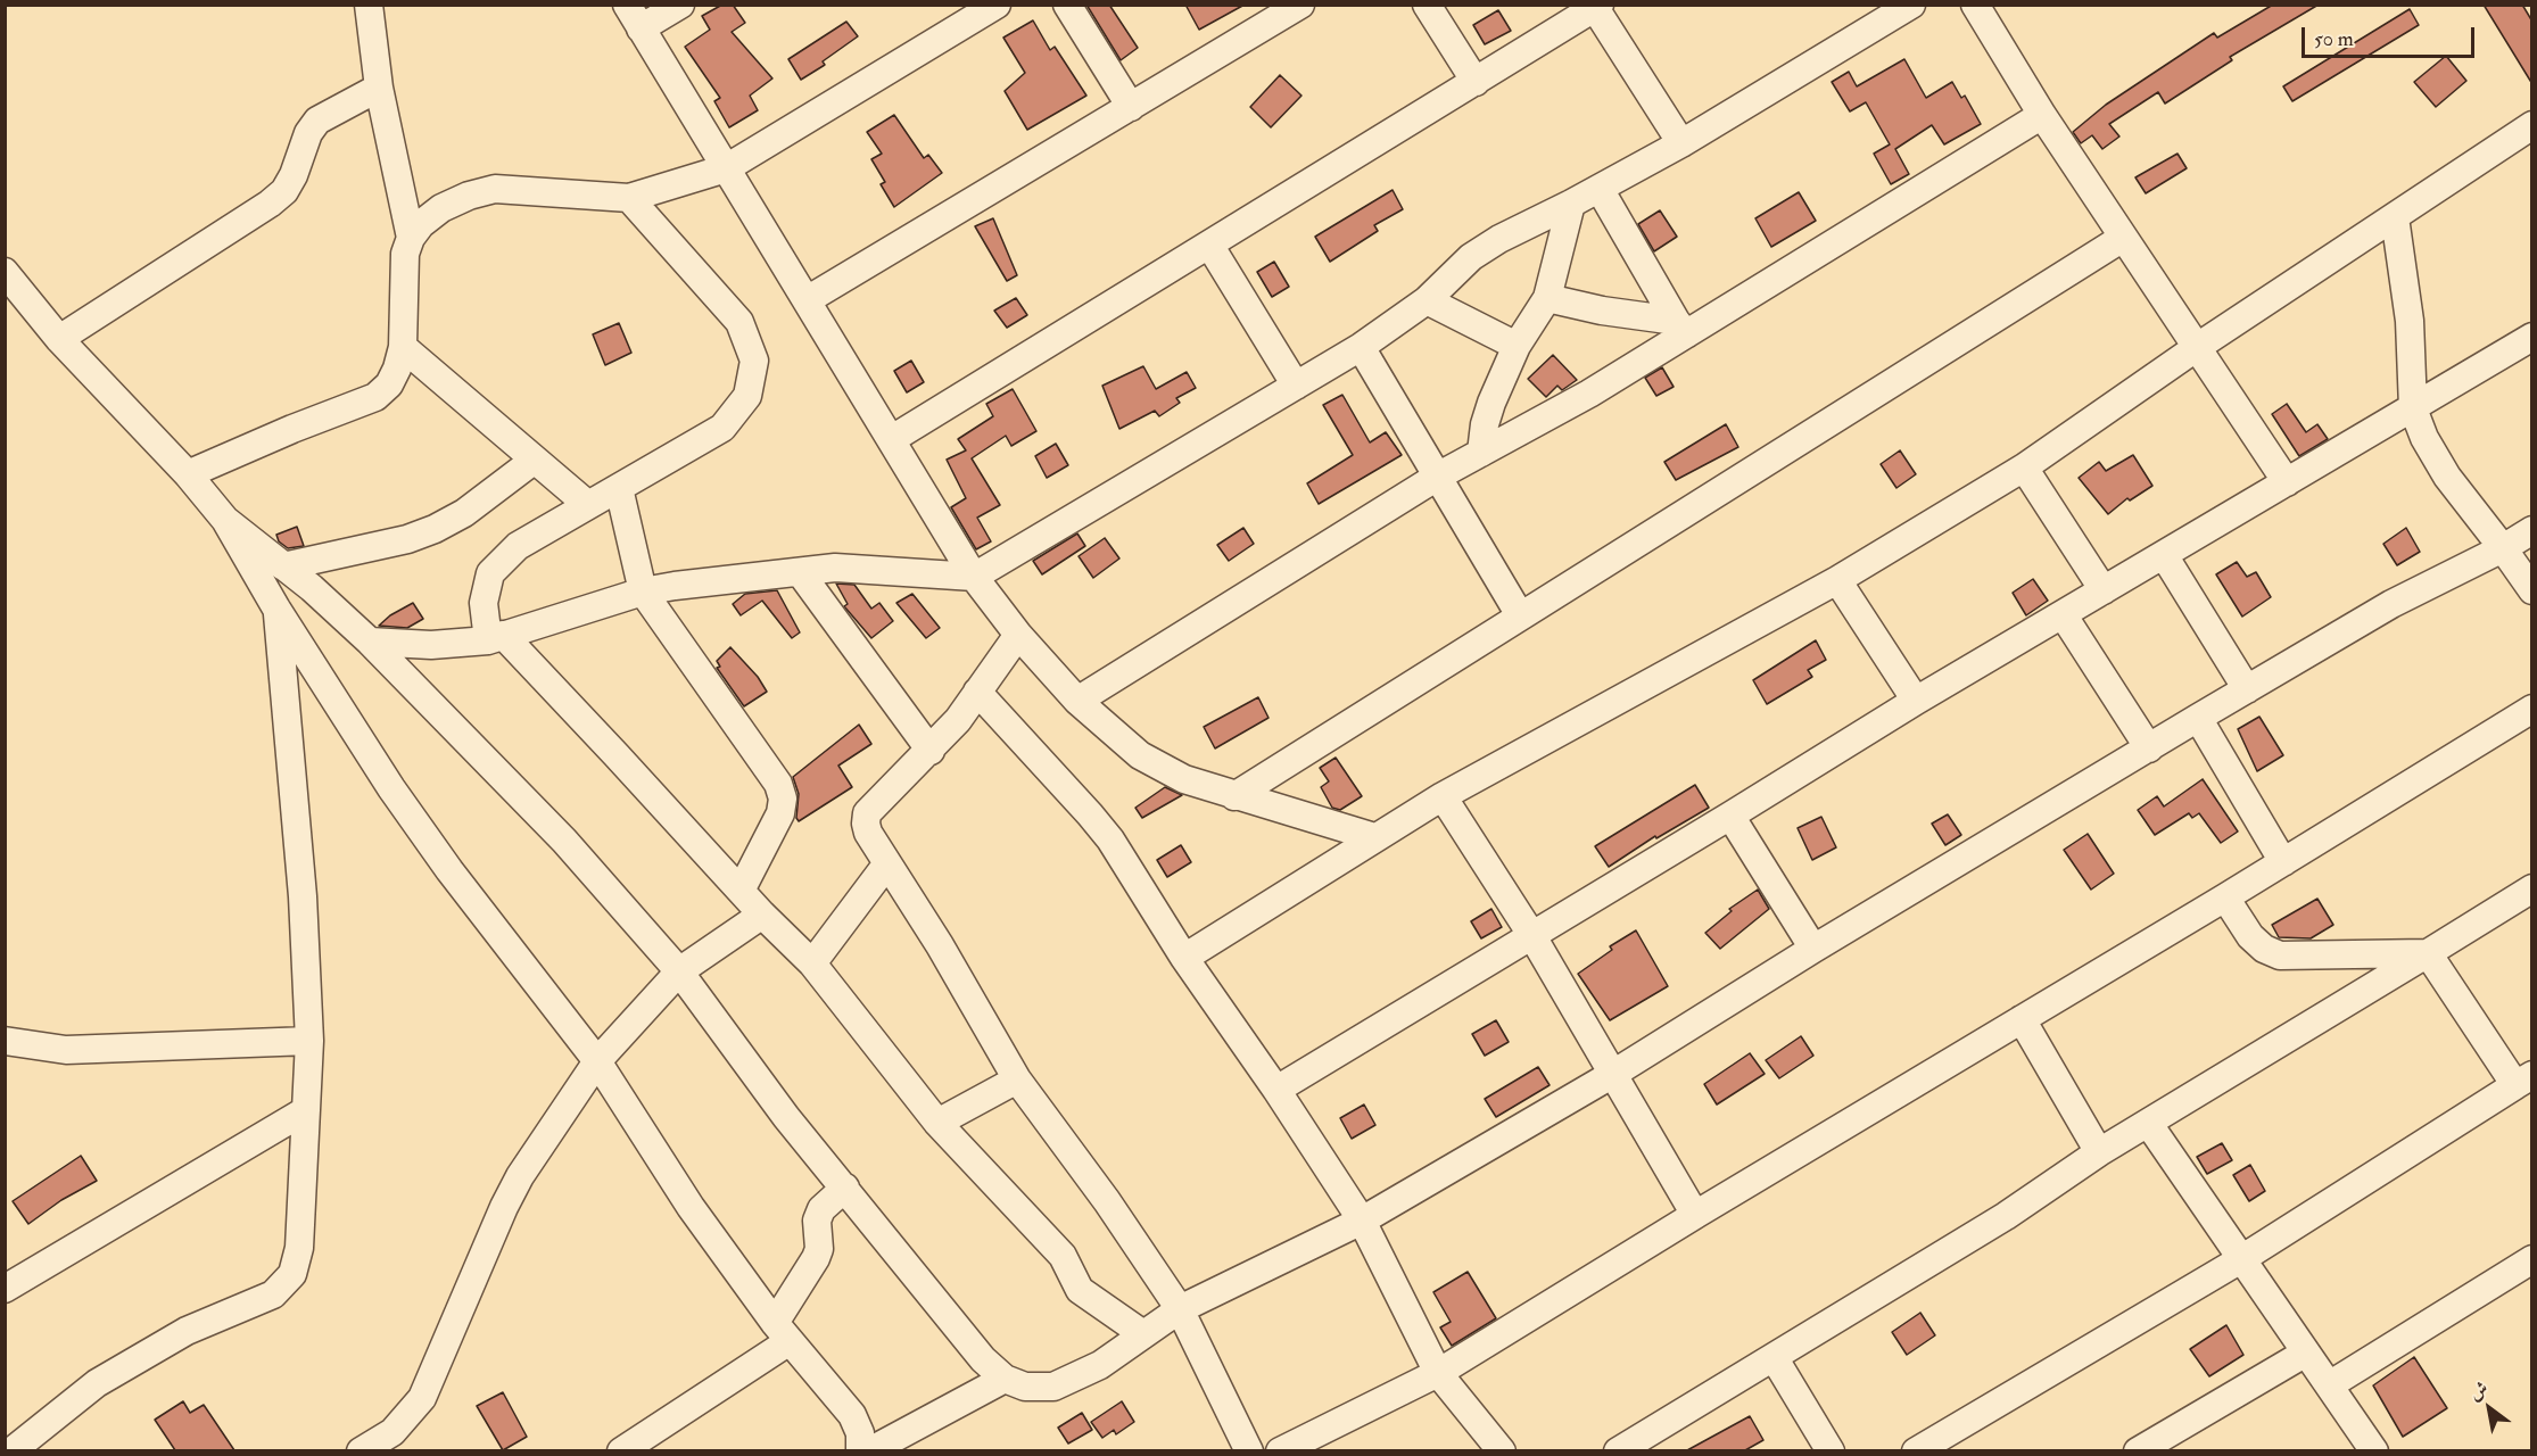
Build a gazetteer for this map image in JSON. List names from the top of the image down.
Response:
{
  "scale_bar": "50 m",
  "north": "top left"
}
